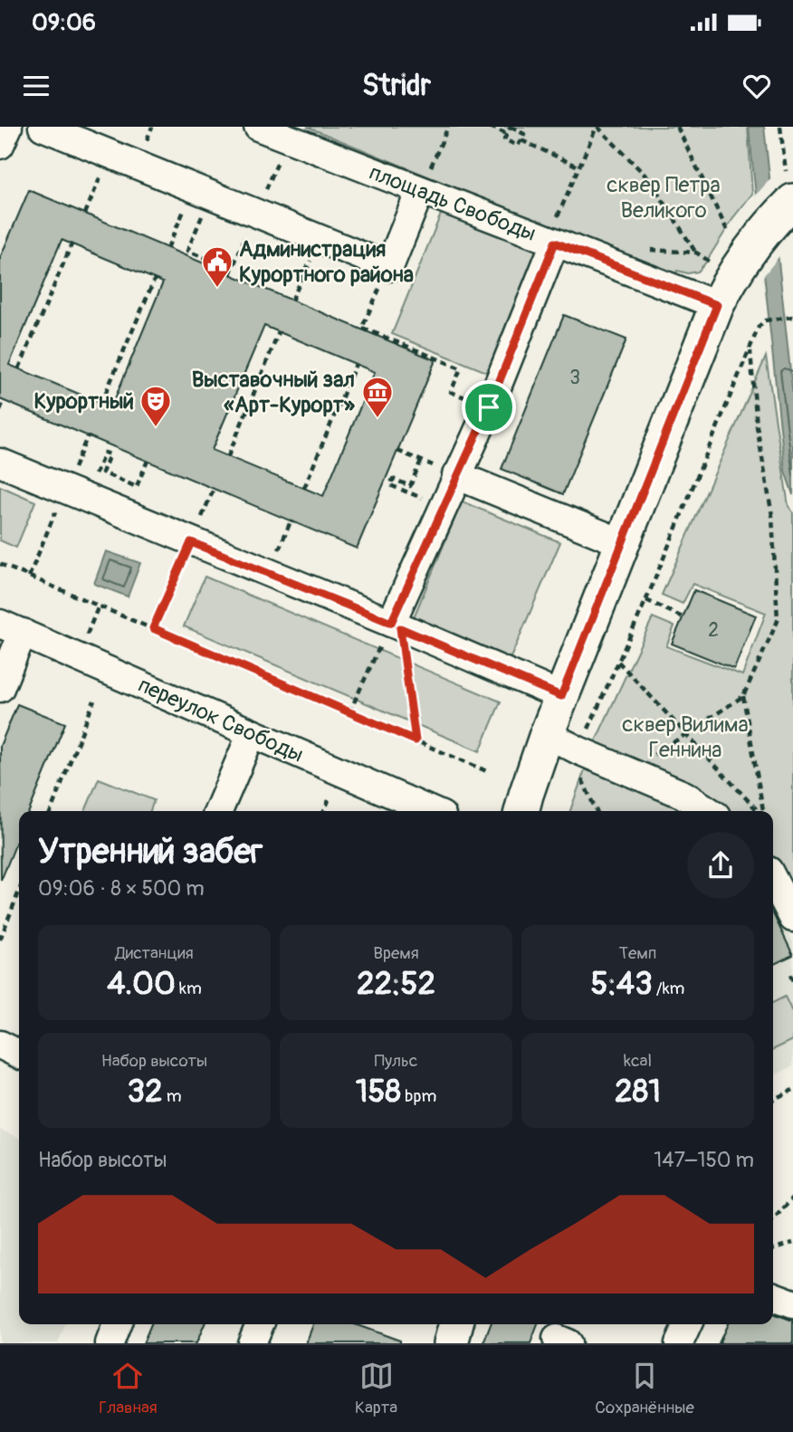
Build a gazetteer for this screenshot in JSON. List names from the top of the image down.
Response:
{
  "streets": {
    "street": ["площадь Свободы", "переулок Свободы"]
  },
  "parks": ["сквер Петра Великого", "сквер Вилима Геннина"],
  "places": {
    "public building": ["Администрация Курортного района"],
    "museum": ["Выставочный зал «Арт-Курорт»"],
    "theatre": ["Курортный"]
  },
  "house_numbers": ["3", "2"],
  "page": {
    "status": "09:06",
    "header": "Stridr",
    "heading": ["Утренний забег", "09:06 · 8 × 500 m"],
    "stats": [
      ["Дистанция", "4.00 km"],
      ["Время", "22:52"],
      ["Темп", "5:43 /km"],
      ["Набор высоты", "32 m"],
      ["Пульс", "158 bpm"],
      ["kcal", "281"]
    ],
    "chart": ["Набор высоты", "147–150 m"],
    "tabs": ["Главная", "Карта", "Сохранённые"]
  }
}
